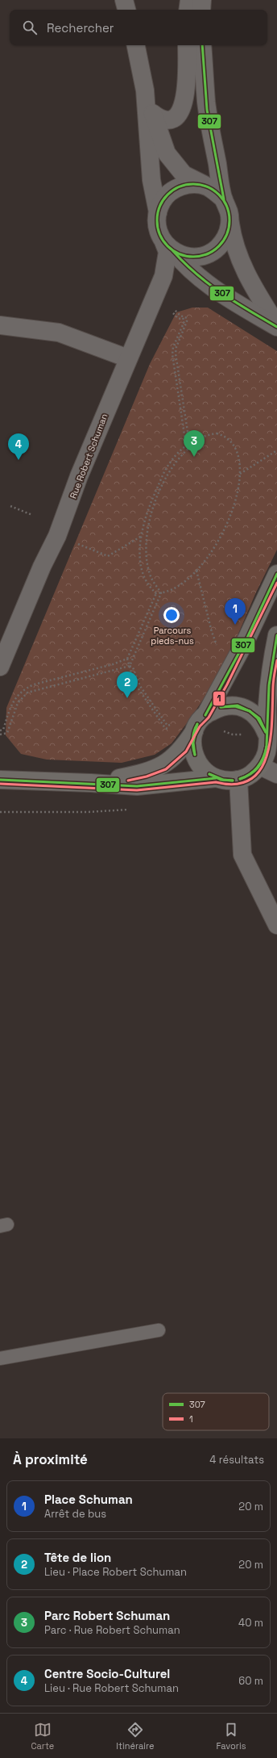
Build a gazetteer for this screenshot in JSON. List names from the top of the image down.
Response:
{
  "streets": {
    "street": ["Rue Robert Schuman"]
  },
  "parks": ["Parcours pieds-nus"],
  "lines": ["transit line 307", "transit line 1"],
  "legend": ["307", "1"],
  "page": {
    "search": "Rechercher",
    "pins": [
      "3",
      "4",
      "1",
      "2"
    ],
    "heading": ["À proximité", "4 résultats"],
    "list": [
      {
        "mark": "1",
        "name": "Place Schuman",
        "note": "Arrêt de bus",
        "value": "20 m"
      },
      {
        "mark": "2",
        "name": "Tête de lion",
        "note": "Lieu · Place Robert Schuman",
        "value": "20 m"
      },
      {
        "mark": "3",
        "name": "Parc Robert Schuman",
        "note": "Parc · Rue Robert Schuman",
        "value": "40 m"
      },
      {
        "mark": "4",
        "name": "Centre Socio-Culturel",
        "note": "Lieu · Rue Robert Schuman",
        "value": "60 m"
      }
    ],
    "nav": ["Carte", "Itinéraire", "Favoris"]
  }
}
